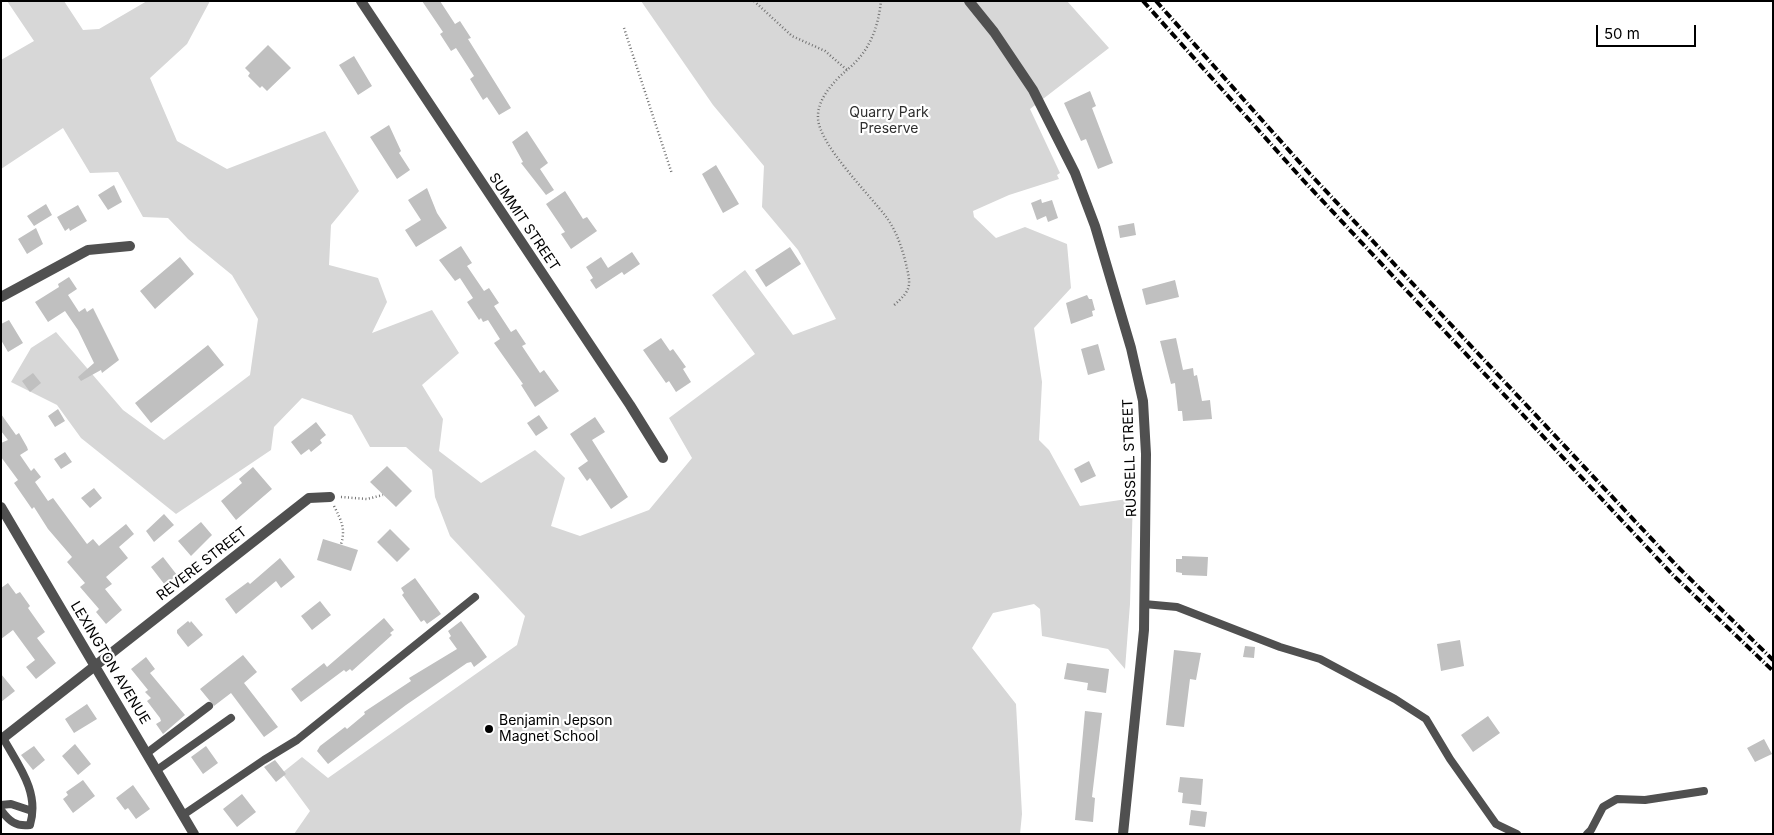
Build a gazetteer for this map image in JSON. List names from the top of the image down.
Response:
{
  "streets": {
    "street": [
      "SUMMIT STREET",
      "RUSSELL STREET",
      "REVERE STREET",
      "LEXINGTON AVENUE"
    ]
  },
  "crossings": [
    ["REVERE STREET", "LEXINGTON AVENUE"]
  ],
  "parks": ["Quarry Park Preserve"],
  "places": ["Benjamin Jepson Magnet School"],
  "scale_bar": "50 m"
}
